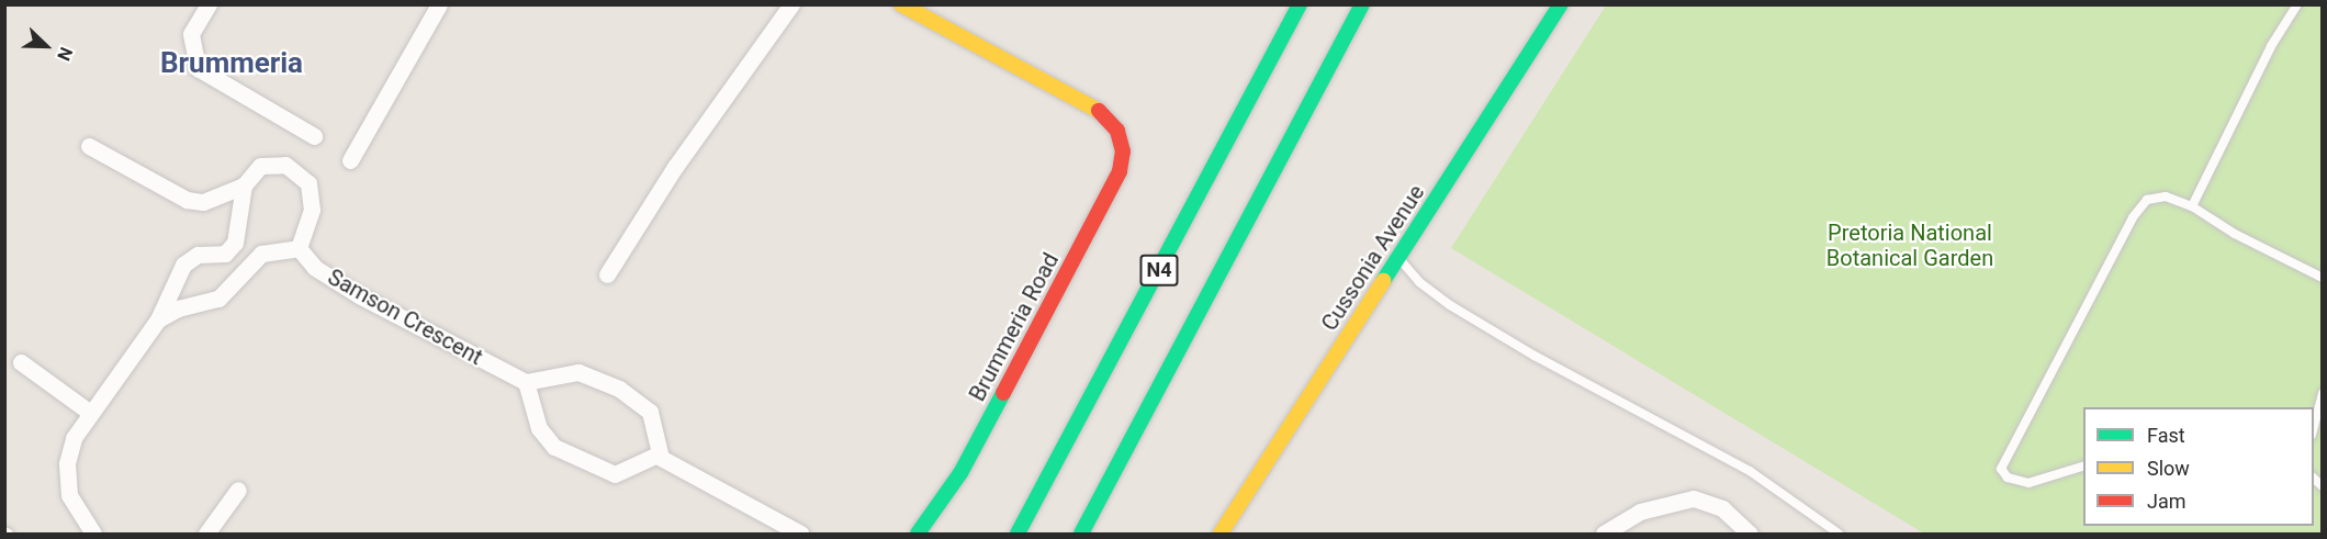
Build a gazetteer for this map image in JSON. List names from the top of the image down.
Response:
{
  "streets": {
    "main road": ["Cussonia Avenue", "N4", "Brummeria Road"],
    "street": ["Samson Crescent"]
  },
  "districts": ["Brummeria"],
  "parks": ["Pretoria National Botanical Garden"],
  "legend": ["Fast", "Slow", "Jam"],
  "north": "bottom right"
}
